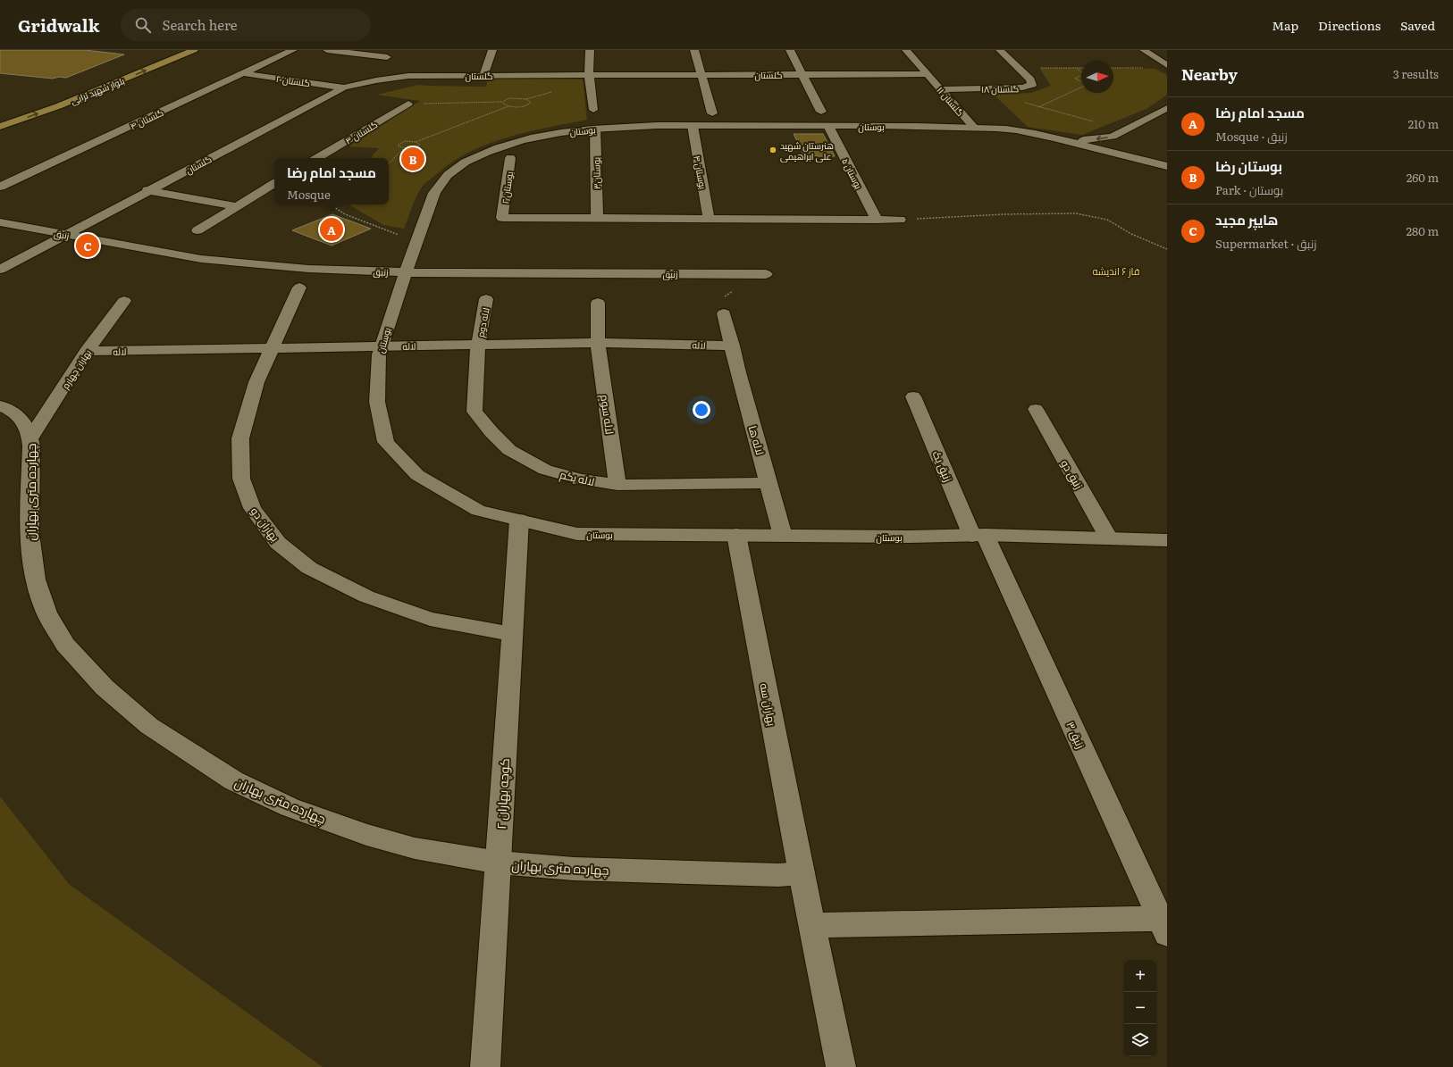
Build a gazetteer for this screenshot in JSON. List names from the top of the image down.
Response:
{
  "streets": {
    "main road": ["بلوار شهید ترابی"],
    "street": [
      "گلستان",
      "گلستان ۲",
      "گلستان ۱۸",
      "گلستان ۱۱",
      "گلستان ۴",
      "بوستان",
      "گلستان ۳",
      "بوستان ۴",
      "بوستان۳",
      "بوستان ۵",
      "بوستان ۲",
      "زنبق",
      "لاله دوم",
      "لاله",
      "بهاران چهارم",
      "لاله سوم",
      "لاله ها",
      "زنبق یک",
      "زنبق دو",
      "لاله یکم",
      "چهارده متری بهاران",
      "بهاران دو",
      "بهاران سه",
      "زنبق ۳",
      "کوچه بهاران ۲"
    ]
  },
  "crossings": [
    ["گلستان", "گلستان ۲"],
    ["گلستان", "گلستان ۱۱"],
    ["گلستان", "زنبق"],
    ["گلستان ۲", "گلستان ۴"],
    ["گلستان ۱۸", "گلستان ۱۱"],
    ["گلستان ۱۱", "بوستان"],
    ["بوستان", "بوستان ۴"],
    ["بوستان", "بوستان۳"],
    ["بوستان", "بوستان ۵"],
    ["بوستان", "زنبق"],
    ["بوستان", "لاله"],
    ["بوستان", "لاله ها"],
    ["بوستان", "زنبق یک"],
    ["بوستان", "زنبق دو"],
    ["بوستان", "بهاران سه"],
    ["بوستان", "زنبق ۳"],
    ["بوستان", "کوچه بهاران ۲"],
    ["بوستان۳", "بوستان ۲"],
    ["لاله دوم", "لاله"],
    ["لاله دوم", "لاله یکم"],
    ["لاله", "بهاران چهارم"],
    ["لاله", "لاله سوم"],
    ["لاله", "لاله ها"],
    ["لاله", "لاله یکم"],
    ["لاله", "بهاران دو"],
    ["بهاران چهارم", "چهارده متری بهاران"],
    ["لاله سوم", "لاله یکم"],
    ["لاله ها", "لاله یکم"],
    ["زنبق یک", "زنبق ۳"],
    ["چهارده متری بهاران", "بهاران سه"],
    ["چهارده متری بهاران", "کوچه بهاران ۲"],
    ["بهاران دو", "کوچه بهاران ۲"]
  ],
  "districts": ["فاز ۶ اندیشه"],
  "places": ["هنرستان شهید علی ابراهیمی"],
  "north": "right",
  "page": {
    "header": "Gridwalk",
    "search": "Search here",
    "nav": ["Map", "Directions", "Saved"],
    "heading": ["Nearby", "3 results"],
    "list": [
      {
        "mark": "A",
        "name": "مسجد امام رضا",
        "note": "Mosque · زنبق",
        "value": "210 m"
      },
      {
        "mark": "B",
        "name": "بوستان رضا",
        "note": "Park · بوستان",
        "value": "260 m"
      },
      {
        "mark": "C",
        "name": "هایپر مجید",
        "note": "Supermarket · زنبق",
        "value": "280 m"
      }
    ],
    "pins": ["B", "A", "C"],
    "popup": ["مسجد امام رضا", "Mosque"],
    "map_buttons": ["+", "−"]
  }
}
